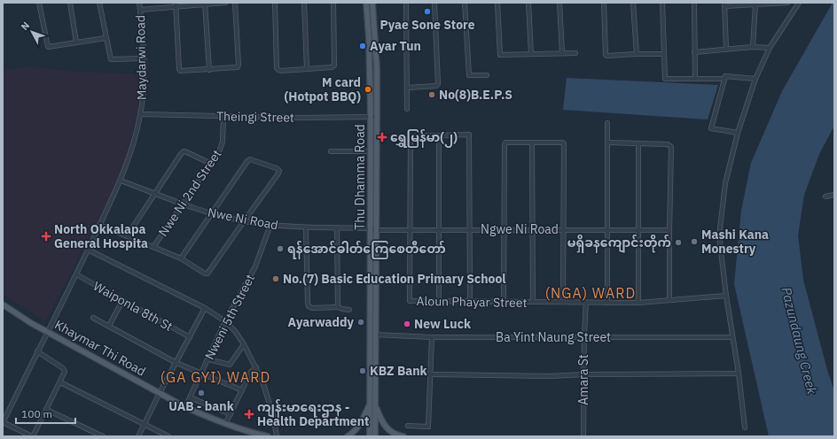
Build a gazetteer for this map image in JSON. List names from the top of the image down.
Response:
{
  "streets": {
    "main road": ["Thu Dhamma Road", "Khaymar Thi Road"],
    "street": [
      "Maydarwi Road",
      "Theingi Street",
      "Nwe Ni 2nd Street",
      "Nwe Ni Road",
      "Ngwe Ni Road",
      "Aloun Phayar Street",
      "Waiponla 8th St",
      "Nweni 5th Street",
      "Ba Yint Naung Street",
      "Amara St"
    ]
  },
  "crossings": [
    ["Maydarwi Road", "Theingi Street"],
    ["Maydarwi Road", "Nwe Ni Road"],
    ["Maydarwi Road", "Waiponla 8th St"],
    ["Maydarwi Road", "Khaymar Thi Road"],
    ["Theingi Street", "Thu Dhamma Road"],
    ["Theingi Street", "Nwe Ni 2nd Street"],
    ["Thu Dhamma Road", "Nwe Ni Road"],
    ["Thu Dhamma Road", "Ngwe Ni Road"],
    ["Thu Dhamma Road", "Ba Yint Naung Street"],
    ["Nwe Ni 2nd Street", "Nwe Ni Road"],
    ["Nwe Ni Road", "Ngwe Ni Road"],
    ["Nwe Ni Road", "Nweni 5th Street"],
    ["Ngwe Ni Road", "Aloun Phayar Street"],
    ["Aloun Phayar Street", "Amara St"],
    ["Nweni 5th Street", "Khaymar Thi Road"],
    ["Ba Yint Naung Street", "Amara St"]
  ],
  "districts": ["(NGA) WARD", "(GA GYI) WARD"],
  "water": ["Pazundaung Creek"],
  "places": {
    "other": [
      "Pyae Sone Store",
      "Ayar Tun",
      "M card (Hotpot BBQ)",
      "No(8)B.E.P.S",
      "Mashi Kana Monestry",
      "မရှိခနကျောင်းတိုက်",
      "ရန်အောင်ဓါတ်ကြေစေတီတော်",
      "No.(7) Basic Education Primary School",
      "Ayarwaddy",
      "New Luck",
      "KBZ Bank",
      "UAB - bank"
    ],
    "health": ["ရွှေမြန်မာ(၂)", "North Okkalapa General Hospita", "ကျန်းမာရေးဌာန - Health Department"]
  },
  "scale_bar": "100 m",
  "north": "top left"
}
